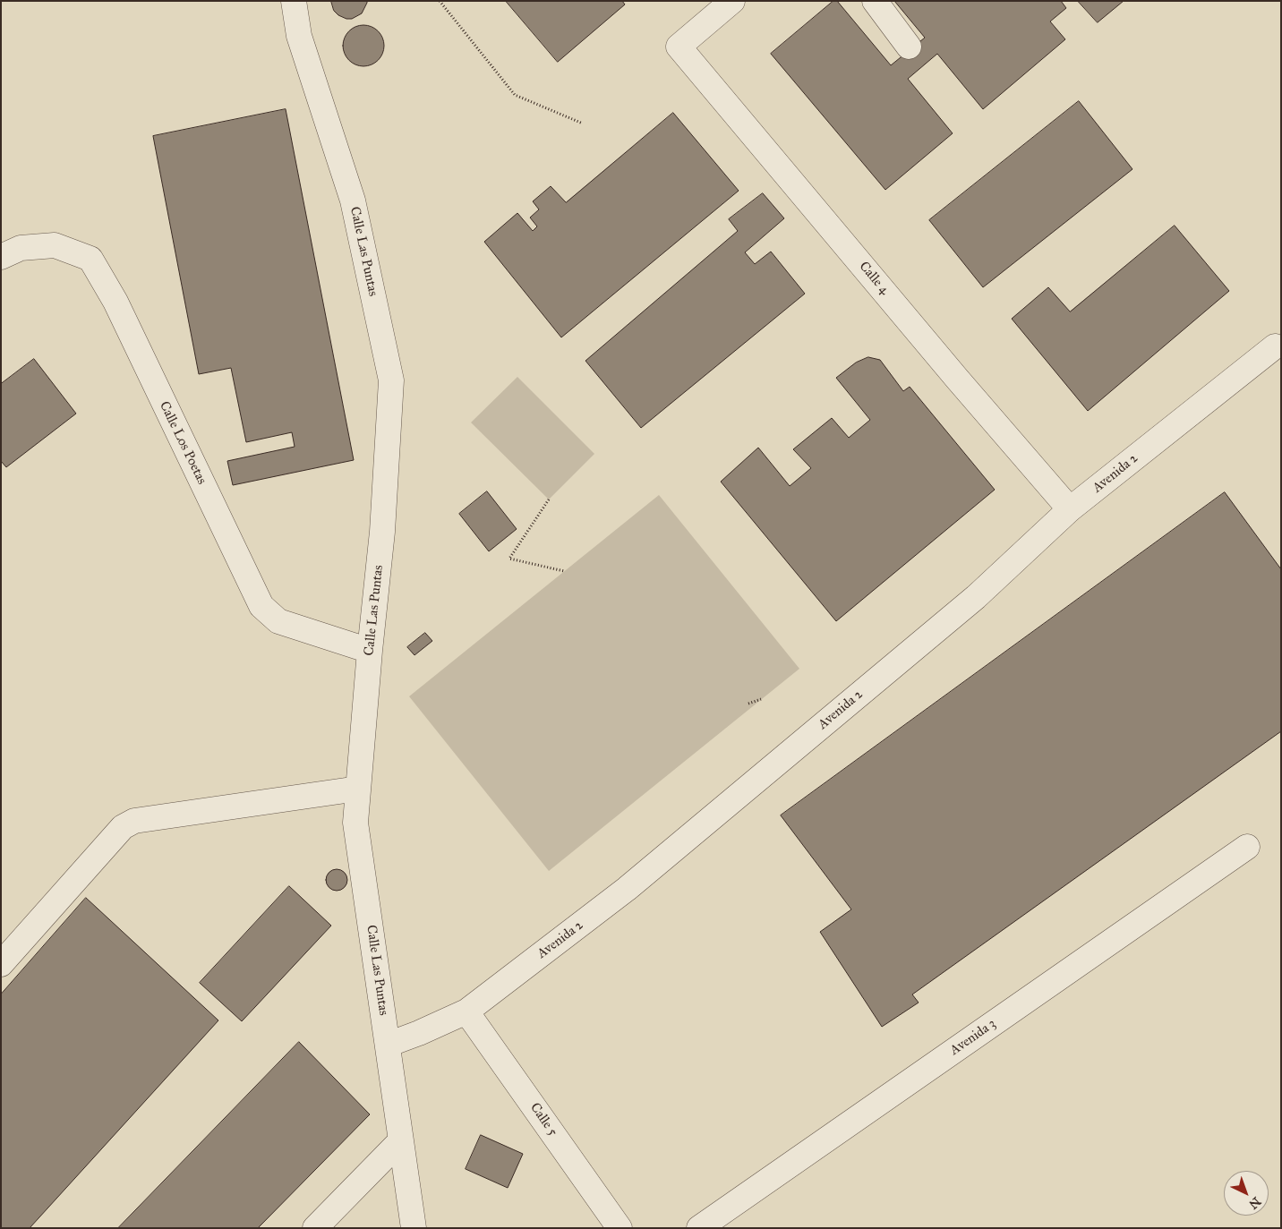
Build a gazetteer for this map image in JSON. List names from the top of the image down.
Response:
{
  "streets": {
    "street": [
      "Calle Las Puntas",
      "Calle 4",
      "Calle Los Poetas",
      "Avenida 2",
      "Avenida 3",
      "Calle 5"
    ]
  },
  "crossings": [
    ["Calle Las Puntas", "Calle Los Poetas"],
    ["Calle Las Puntas", "Avenida 2"],
    ["Calle 4", "Avenida 2"],
    ["Avenida 2", "Calle 5"]
  ],
  "north": "bottom right"
}
